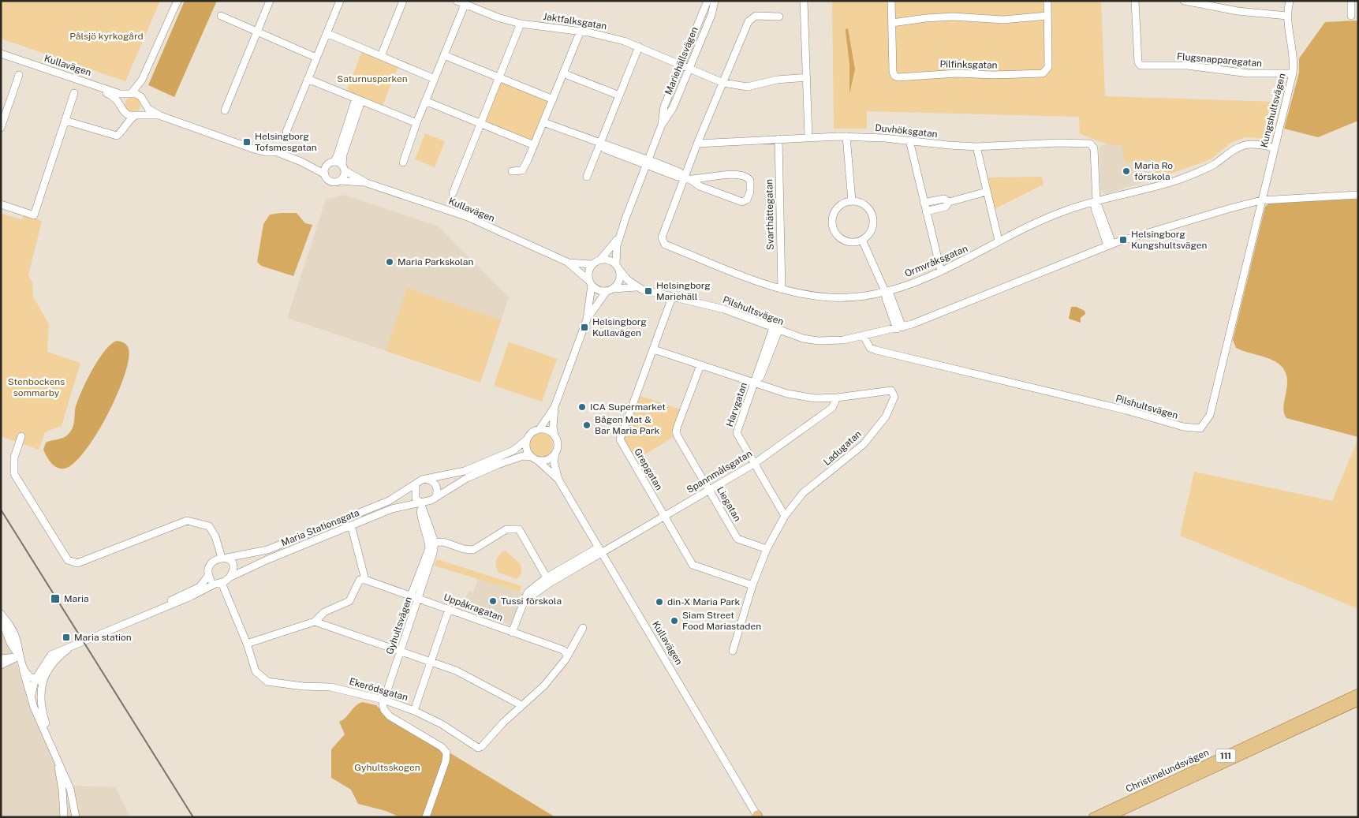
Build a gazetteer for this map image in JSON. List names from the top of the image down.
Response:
{
  "streets": {
    "main road": ["111", "Christinelundsvägen"],
    "street": [
      "Jaktfalksgatan",
      "Flugsnapparegatan",
      "Mariehällsvägen",
      "Pilfinksgatan",
      "Kullavägen",
      "Kungshultsvägen",
      "Duvhöksgatan",
      "Svarthättegatan",
      "Ormvråksgatan",
      "Pilshultsvägen",
      "Harvgatan",
      "Ladugatan",
      "Grepgatan",
      "Spannmålsgatan",
      "Liegatan",
      "Maria Stationsgata",
      "Uppåkragatan",
      "Gyhultsvägen",
      "Ekerödsgatan"
    ]
  },
  "crossings": [
    ["Jaktfalksgatan", "Mariehällsvägen"],
    ["Flugsnapparegatan", "Kungshultsvägen"],
    ["Mariehällsvägen", "Kullavägen"],
    ["Mariehällsvägen", "Pilshultsvägen"],
    ["Kullavägen", "Pilshultsvägen"],
    ["Kullavägen", "Spannmålsgatan"],
    ["Kullavägen", "Maria Stationsgata"],
    ["Kullavägen", "Uppåkragatan"],
    ["Kungshultsvägen", "Ormvråksgatan"],
    ["Kungshultsvägen", "Pilshultsvägen"],
    ["Duvhöksgatan", "Svarthättegatan"],
    ["Duvhöksgatan", "Ormvråksgatan"],
    ["Duvhöksgatan", "Pilshultsvägen"],
    ["Svarthättegatan", "Ormvråksgatan"],
    ["Pilshultsvägen", "Harvgatan"],
    ["Pilshultsvägen", "Grepgatan"],
    ["Harvgatan", "Ladugatan"],
    ["Harvgatan", "Spannmålsgatan"],
    ["Ladugatan", "Grepgatan"],
    ["Ladugatan", "Spannmålsgatan"],
    ["Ladugatan", "Liegatan"],
    ["Grepgatan", "Spannmålsgatan"],
    ["Spannmålsgatan", "Liegatan"],
    ["Spannmålsgatan", "Uppåkragatan"],
    ["Maria Stationsgata", "Ekerödsgatan"],
    ["Uppåkragatan", "Gyhultsvägen"],
    ["Gyhultsvägen", "Ekerödsgatan"]
  ],
  "parks": [
    "Pålsjö kyrkogård",
    "Saturnusparken",
    "Stenbockens sommarby",
    "Gyhultsskogen"
  ],
  "places": {
    "transit": [
      "Helsingborg Tofsmesgatan",
      "Helsingborg Kungshultsvägen",
      "Helsingborg Mariehäll",
      "Helsingborg Kullavägen",
      "Maria",
      "Maria station"
    ],
    "other": [
      "Maria Ro förskola",
      "Maria Parkskolan",
      "ICA Supermarket",
      "Bågen Mat & Bar Maria Park",
      "Tussi förskola",
      "din-X Maria Park",
      "Siam Street Food Mariastaden"
    ]
  }
}
